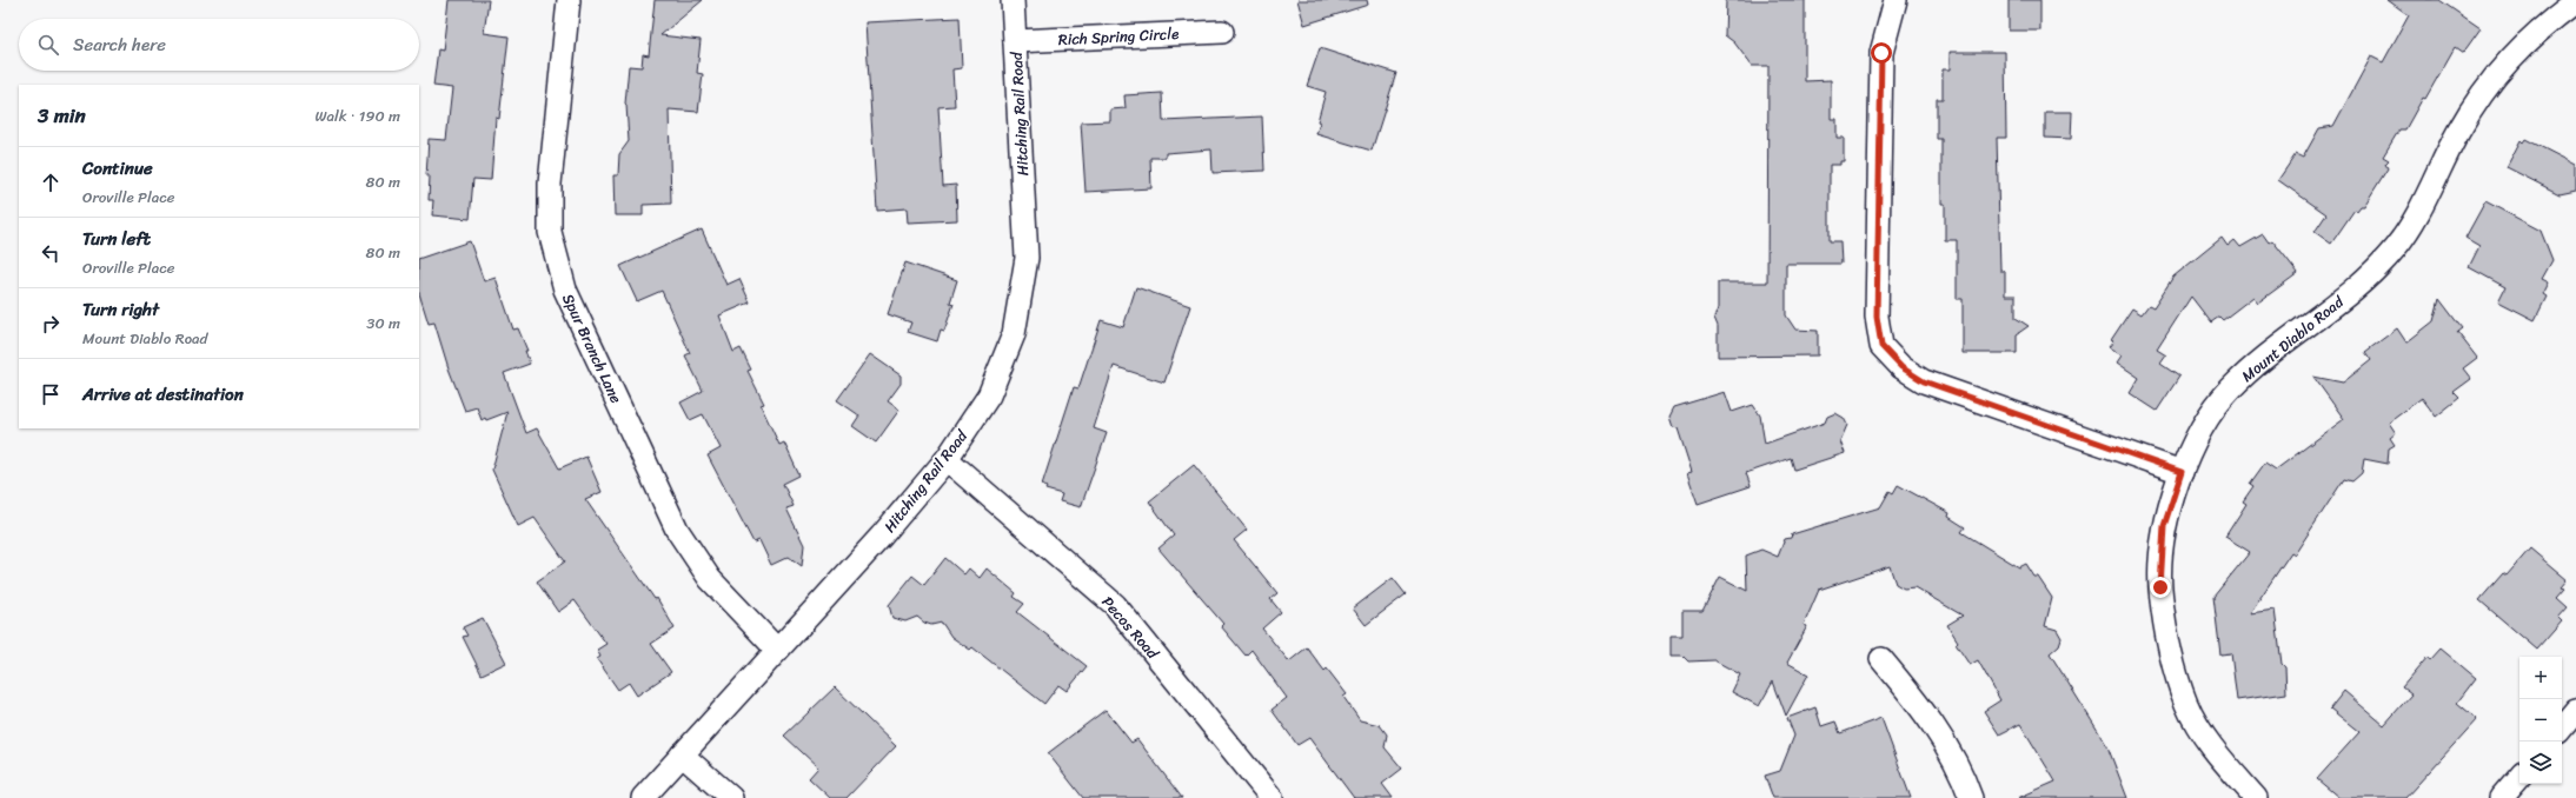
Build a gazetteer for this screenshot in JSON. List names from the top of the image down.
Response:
{
  "streets": {
    "street": [
      "Rich Spring Circle",
      "Hitching Rail Road",
      "Mount Diablo Road",
      "Spur Branch Lane",
      "Pecos Road"
    ]
  },
  "crossings": [
    ["Rich Spring Circle", "Hitching Rail Road"],
    ["Hitching Rail Road", "Spur Branch Lane"],
    ["Hitching Rail Road", "Pecos Road"]
  ],
  "page": {
    "search": "Search here",
    "heading": ["3 min", "Walk · 190 m"],
    "list": [
      ["Continue", "Oroville Place", "80 m"],
      ["Turn left", "Oroville Place", "80 m"],
      ["Turn right", "Mount Diablo Road", "30 m"],
      "Arrive at destination"
    ],
    "map_buttons": ["+", "−"]
  }
}
